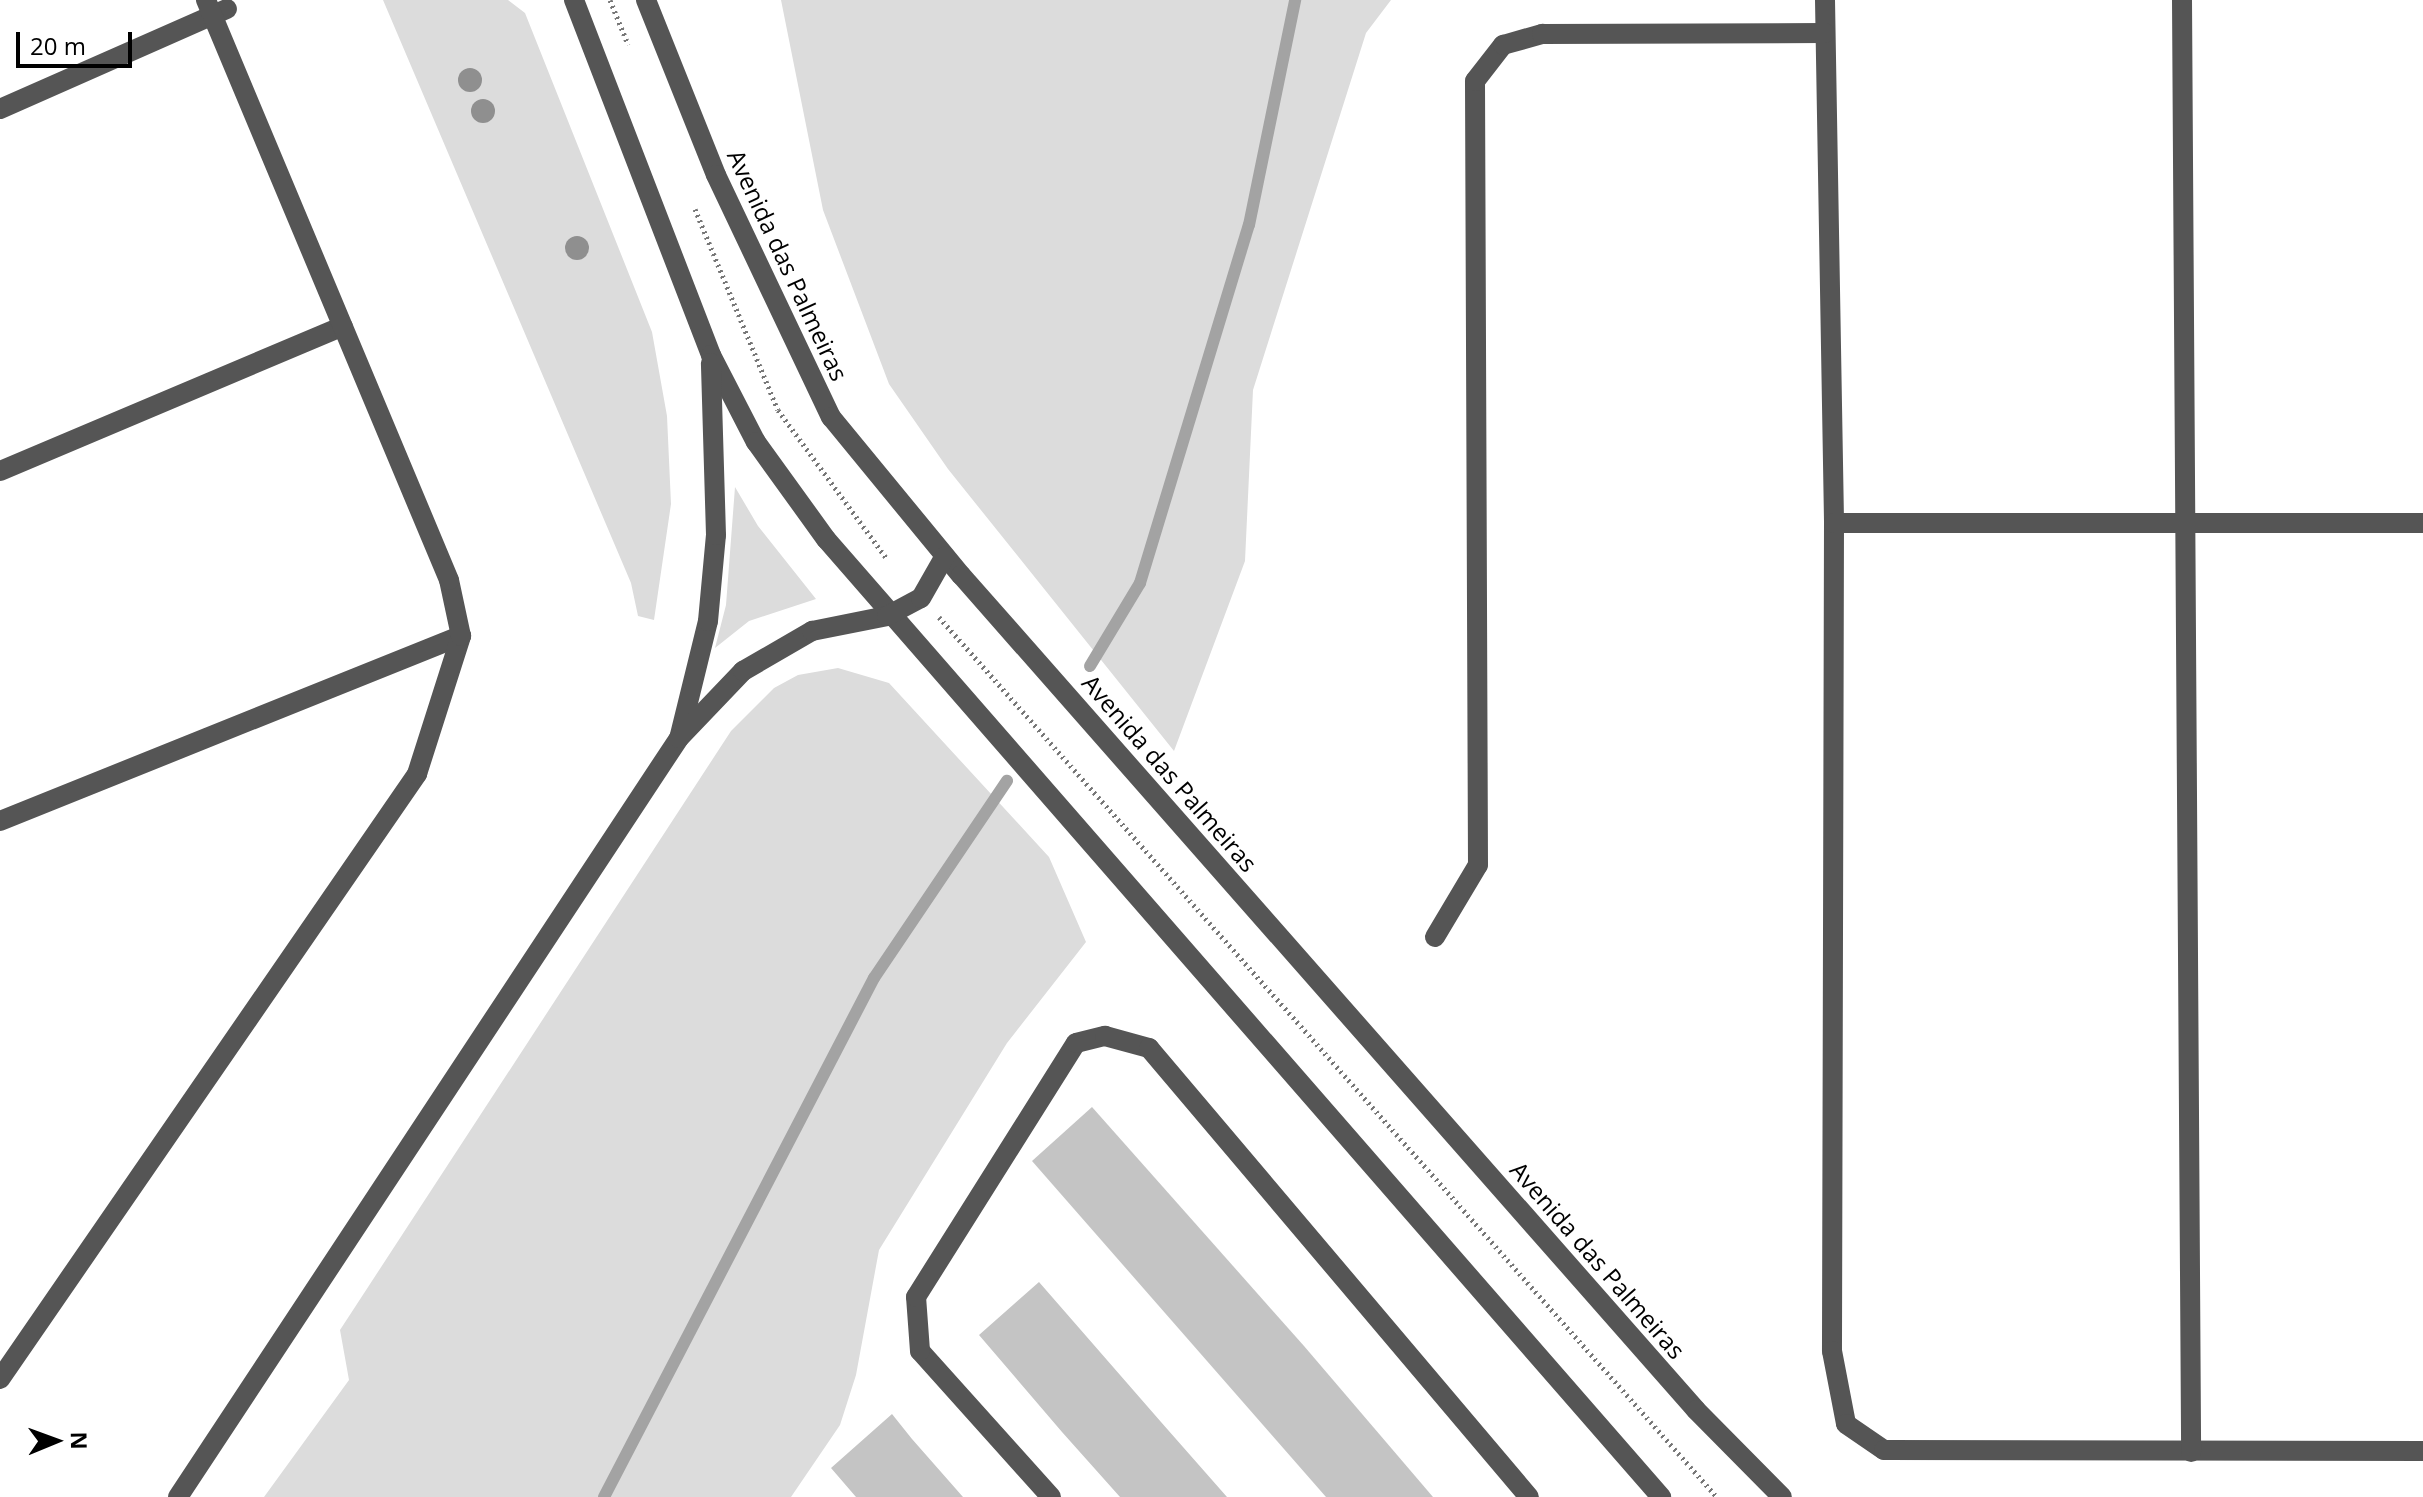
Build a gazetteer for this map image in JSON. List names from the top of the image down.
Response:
{
  "streets": {
    "street": ["Avenida das Palmeiras"]
  },
  "scale_bar": "20 m",
  "north": "right"
}
